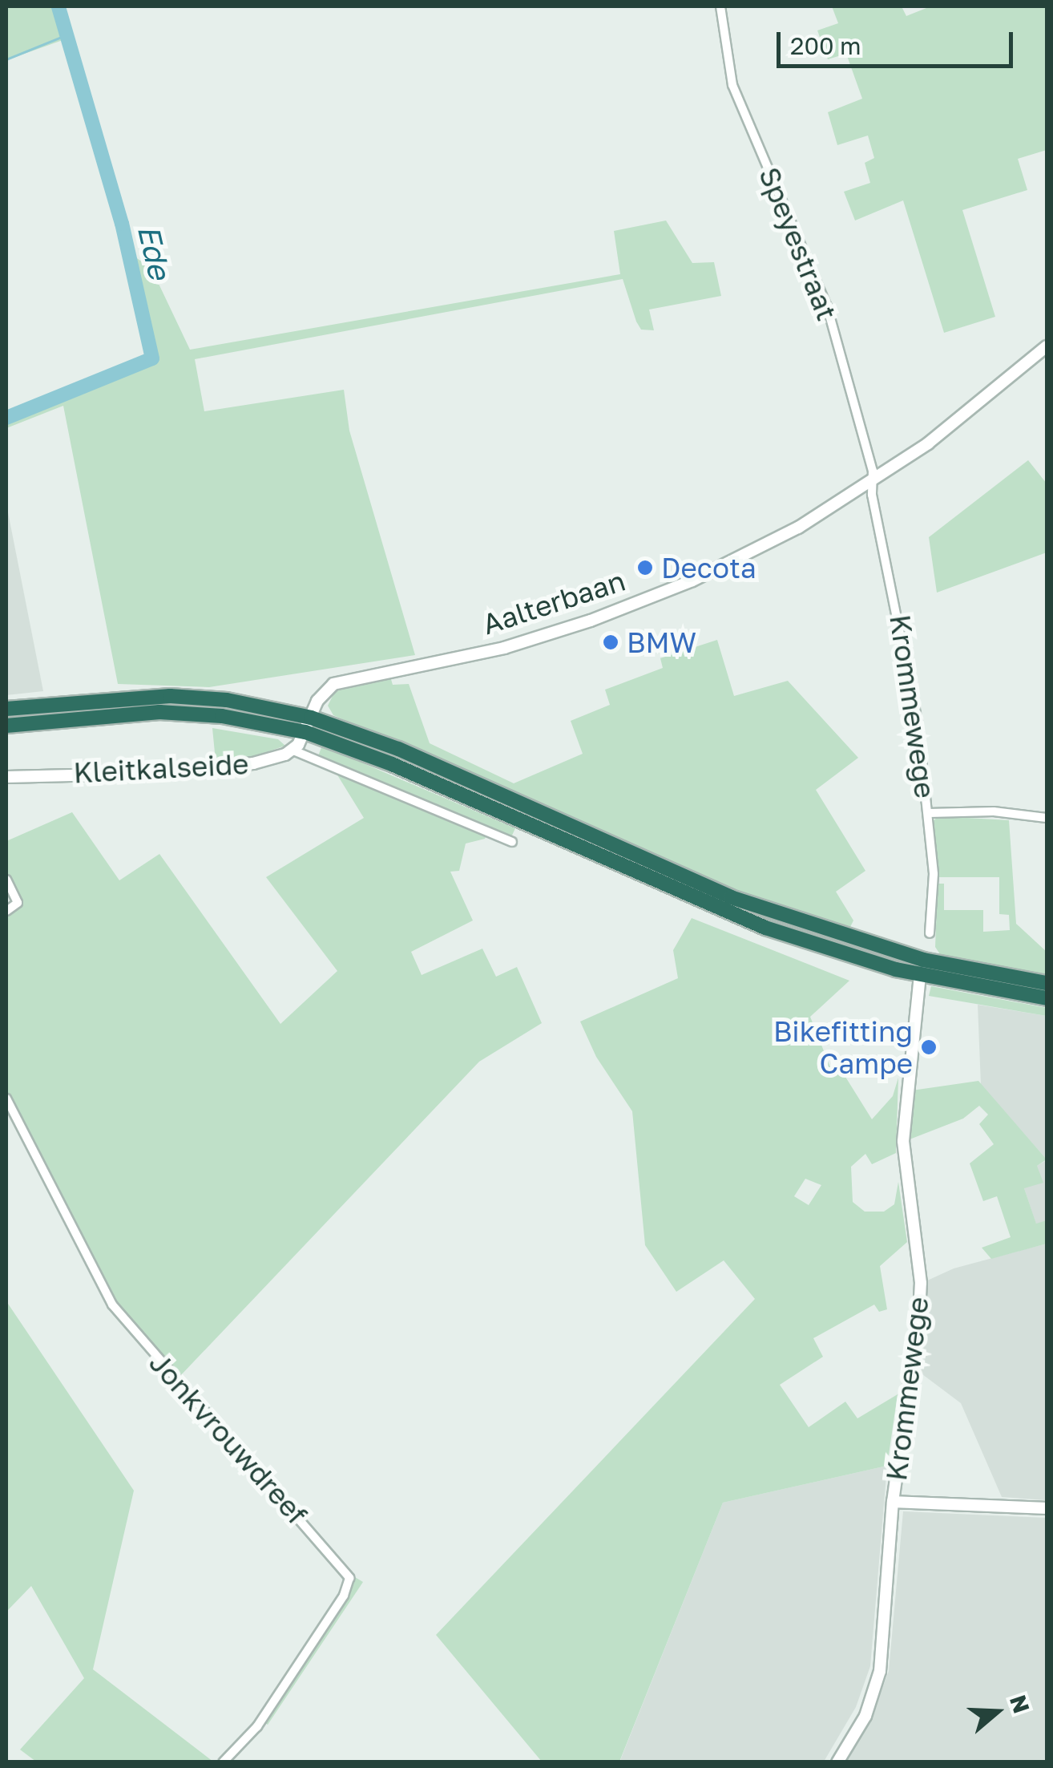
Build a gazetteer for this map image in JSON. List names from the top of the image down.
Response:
{
  "streets": {
    "street": [
      "Speyestraat",
      "Aalterbaan",
      "Krommewege",
      "Kleitkalseide",
      "Jonkvrouwdreef"
    ]
  },
  "crossings": [
    ["Speyestraat", "Aalterbaan"],
    ["Speyestraat", "Krommewege"],
    ["Aalterbaan", "Krommewege"]
  ],
  "water": ["Ede"],
  "places": ["Decota", "BMW", "Bikefitting Campe"],
  "scale_bar": "200 m",
  "north": "right"
}
